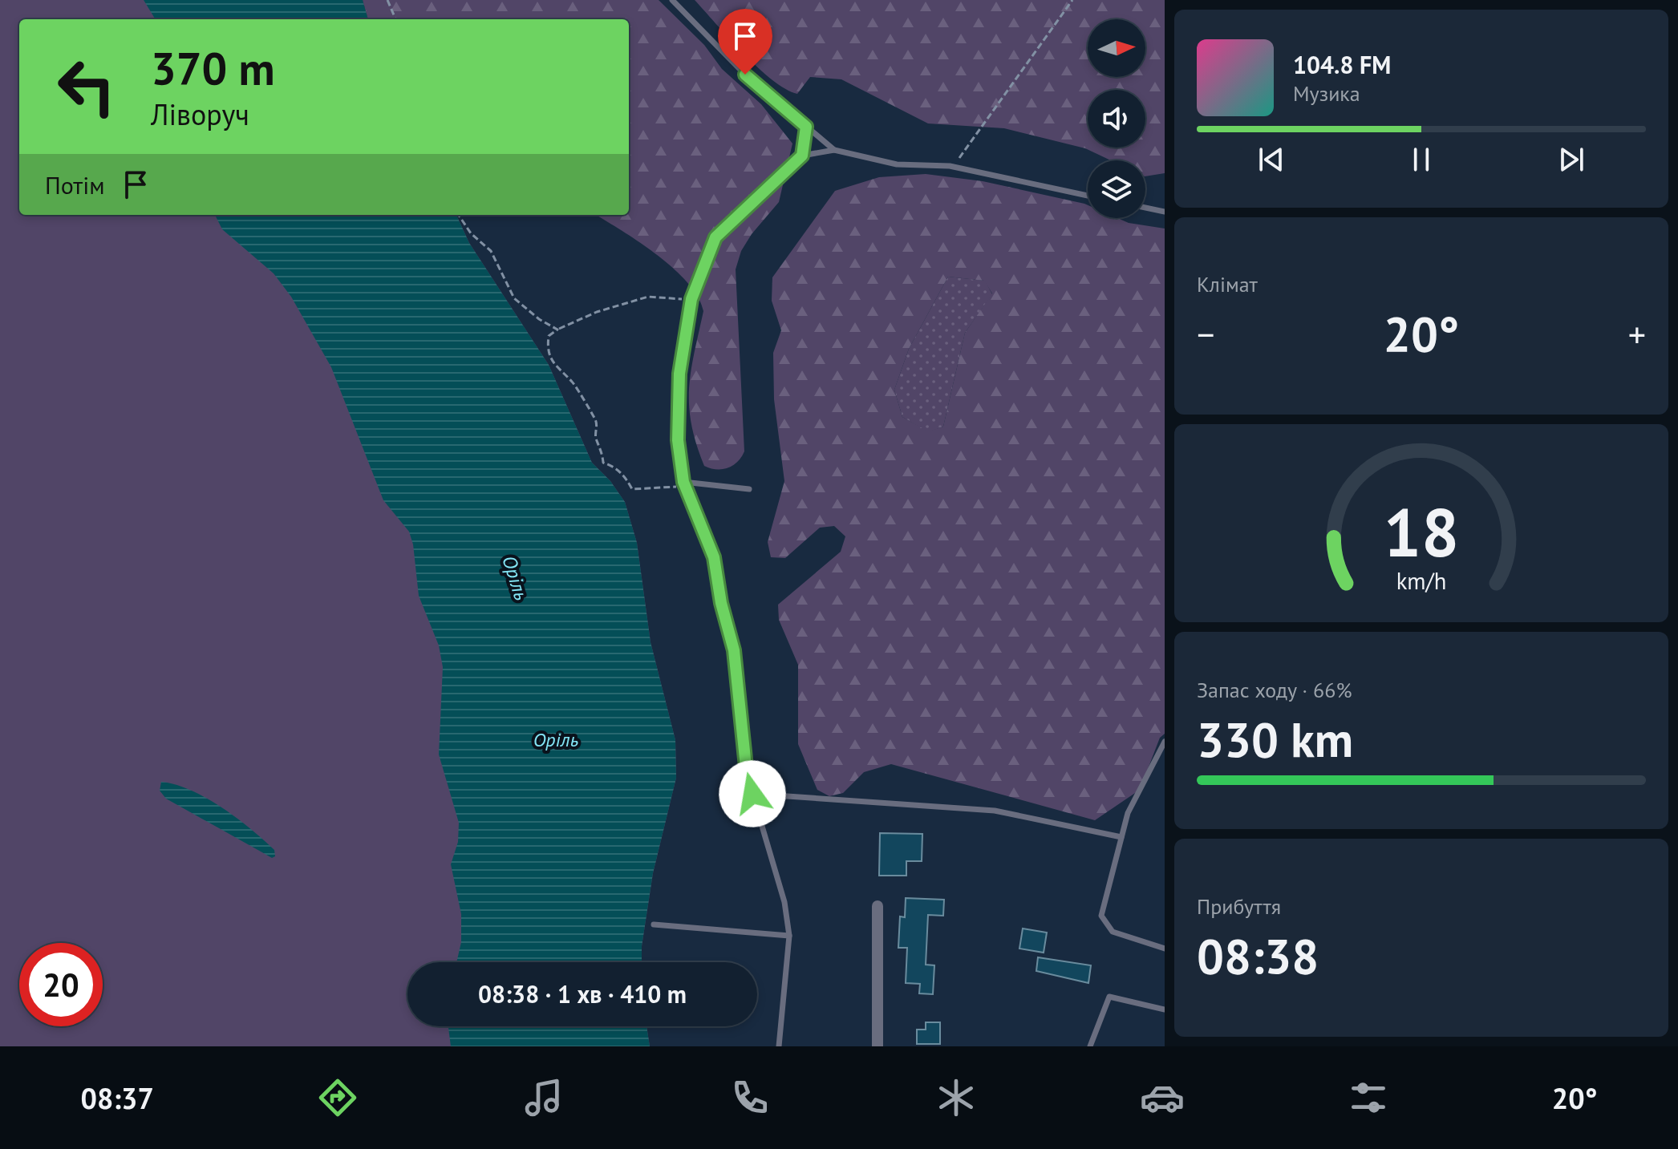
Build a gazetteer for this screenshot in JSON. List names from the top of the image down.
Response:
{
  "water": ["Оріль", "Орiль"],
  "north": "right",
  "page": {
    "turn": ["370 m", "Ліворуч"],
    "song": ["104.8 FM", "Музика"],
    "then": "Потім",
    "tile": [
      "Клімат",
      ["Запас ходу · 66%", "330 km"],
      ["Прибуття", "08:38"]
    ],
    "heat": ["−", "20°", "+"],
    "limit": "20",
    "trip": "08:38 · 1 хв · 410 m",
    "tabs": ["08:37", "20°"],
    "gauge": ["18", "km/h"]
  }
}
